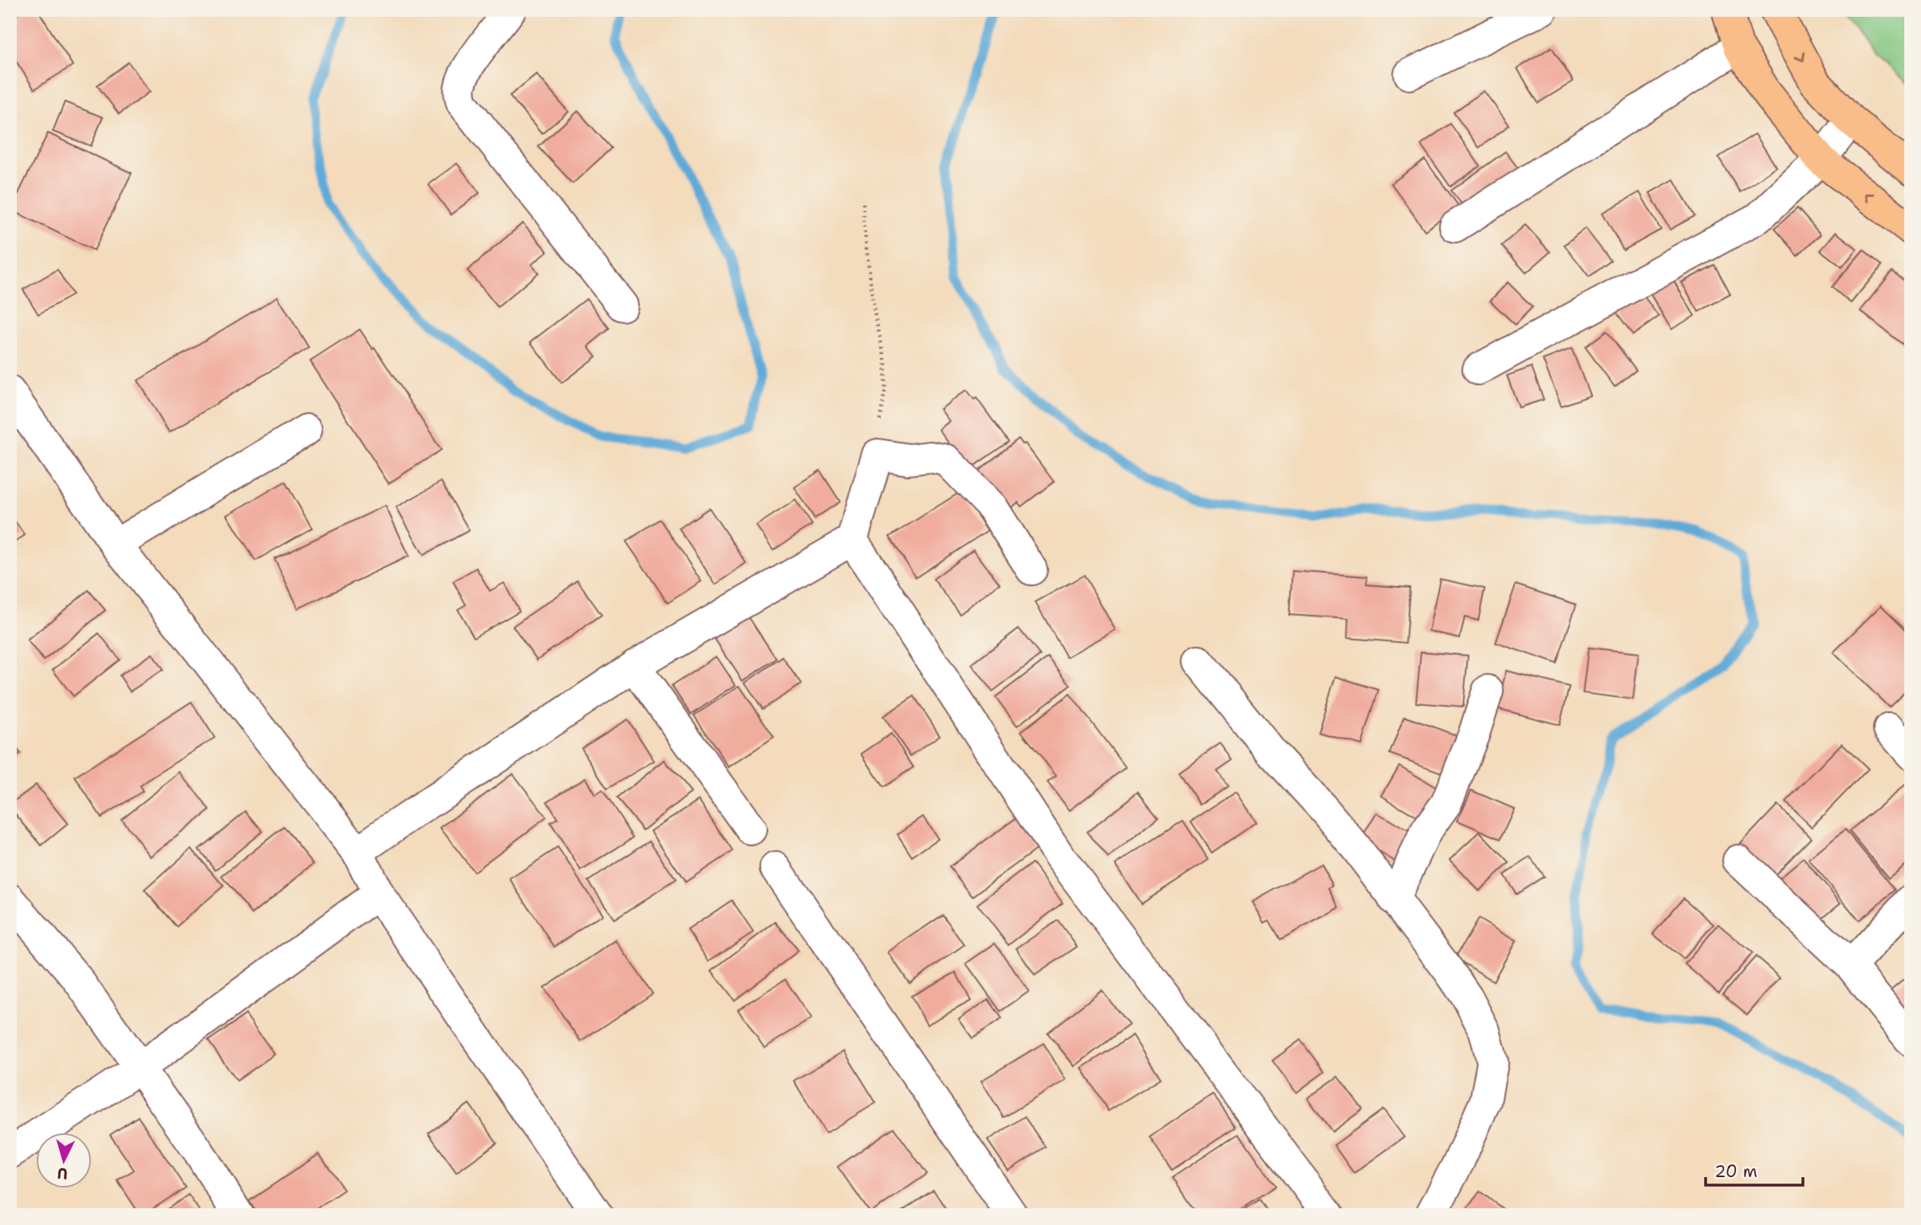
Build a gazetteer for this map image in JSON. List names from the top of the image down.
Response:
{
  "scale_bar": "20 m",
  "north": "bottom"
}
